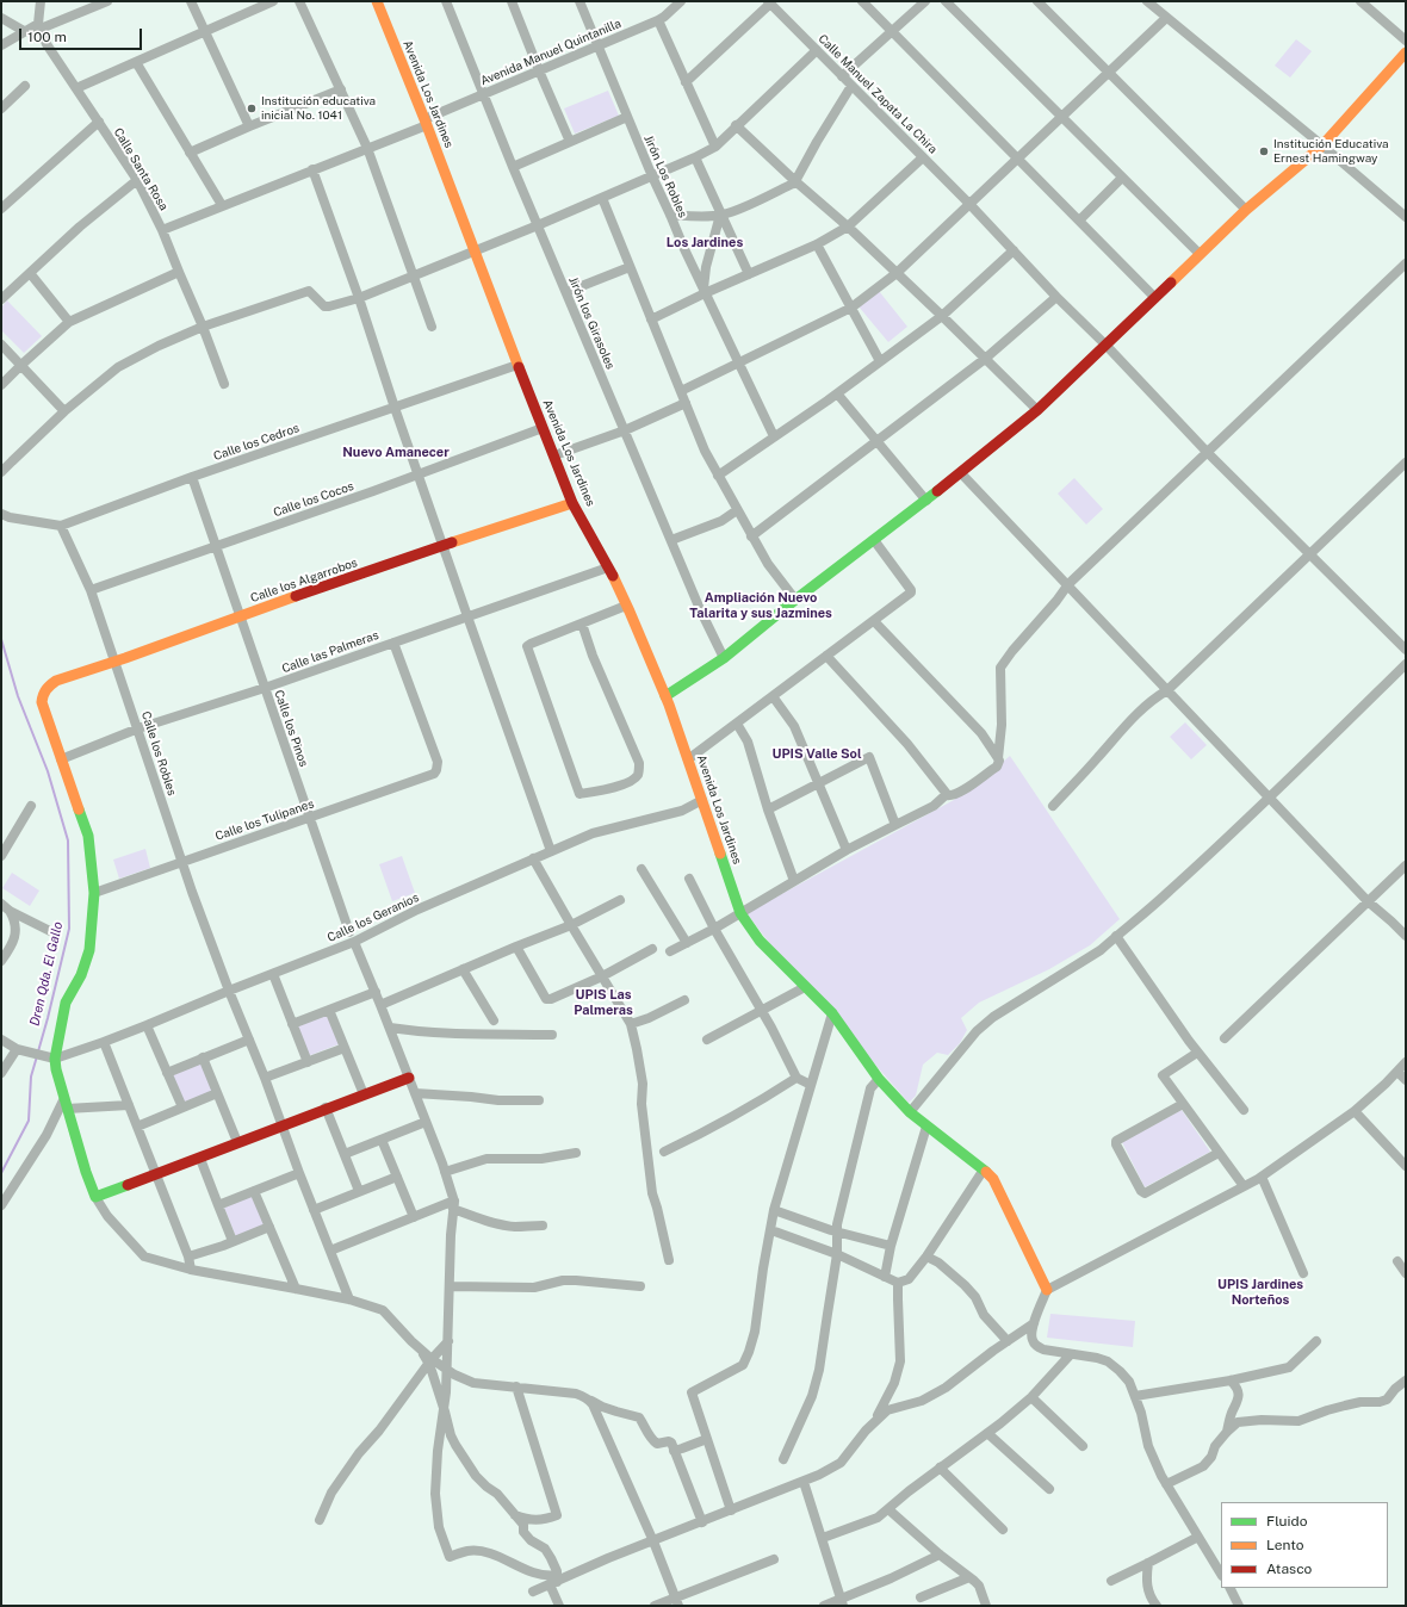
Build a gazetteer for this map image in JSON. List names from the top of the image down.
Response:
{
  "streets": {
    "street": [
      "Avenida Manuel Quintanilla",
      "Avenida Los Jardines",
      "Calle Manuel Zapata La Chira",
      "Calle Santa Rosa",
      "Jirón Los Robles",
      "Jirón los Girasoles",
      "Calle los Cedros",
      "Calle los Cocos",
      "Calle los Algarrobos",
      "Calle las Palmeras",
      "Calle los Pinos",
      "Calle los Robles",
      "Calle los Tulipanes",
      "Calle los Geranios"
    ]
  },
  "crossings": [
    ["Avenida Manuel Quintanilla", "Avenida Los Jardines"],
    ["Avenida Manuel Quintanilla", "Calle Santa Rosa"],
    ["Avenida Manuel Quintanilla", "Jirón Los Robles"],
    ["Avenida Manuel Quintanilla", "Jirón los Girasoles"],
    ["Avenida Los Jardines", "Calle los Cedros"],
    ["Avenida Los Jardines", "Calle los Cocos"],
    ["Avenida Los Jardines", "Calle los Algarrobos"],
    ["Avenida Los Jardines", "Calle las Palmeras"],
    ["Avenida Los Jardines", "Calle los Geranios"],
    ["Calle los Cedros", "Calle los Pinos"],
    ["Calle los Cedros", "Calle los Robles"],
    ["Calle los Cocos", "Calle los Pinos"],
    ["Calle los Cocos", "Calle los Robles"],
    ["Calle los Algarrobos", "Calle las Palmeras"],
    ["Calle los Algarrobos", "Calle los Pinos"],
    ["Calle los Algarrobos", "Calle los Robles"],
    ["Calle las Palmeras", "Calle los Pinos"],
    ["Calle las Palmeras", "Calle los Robles"],
    ["Calle las Palmeras", "Calle los Tulipanes"],
    ["Calle los Pinos", "Calle los Tulipanes"],
    ["Calle los Robles", "Calle los Tulipanes"],
    ["Calle los Robles", "Calle los Geranios"]
  ],
  "districts": [
    "Los Jardines",
    "Nuevo Amanecer",
    "Ampliación Nuevo Talarita y sus Jazmines",
    "UPIS Valle Sol",
    "UPIS Las Palmeras",
    "UPIS Jardines Norteños"
  ],
  "water": ["Dren Qda. El Gallo"],
  "places": ["Institución educativa inicial No. 1041", "Institución Educativa Ernest Hamingway"],
  "legend": ["Fluido", "Lento", "Atasco"],
  "scale_bar": "100 m"
}
